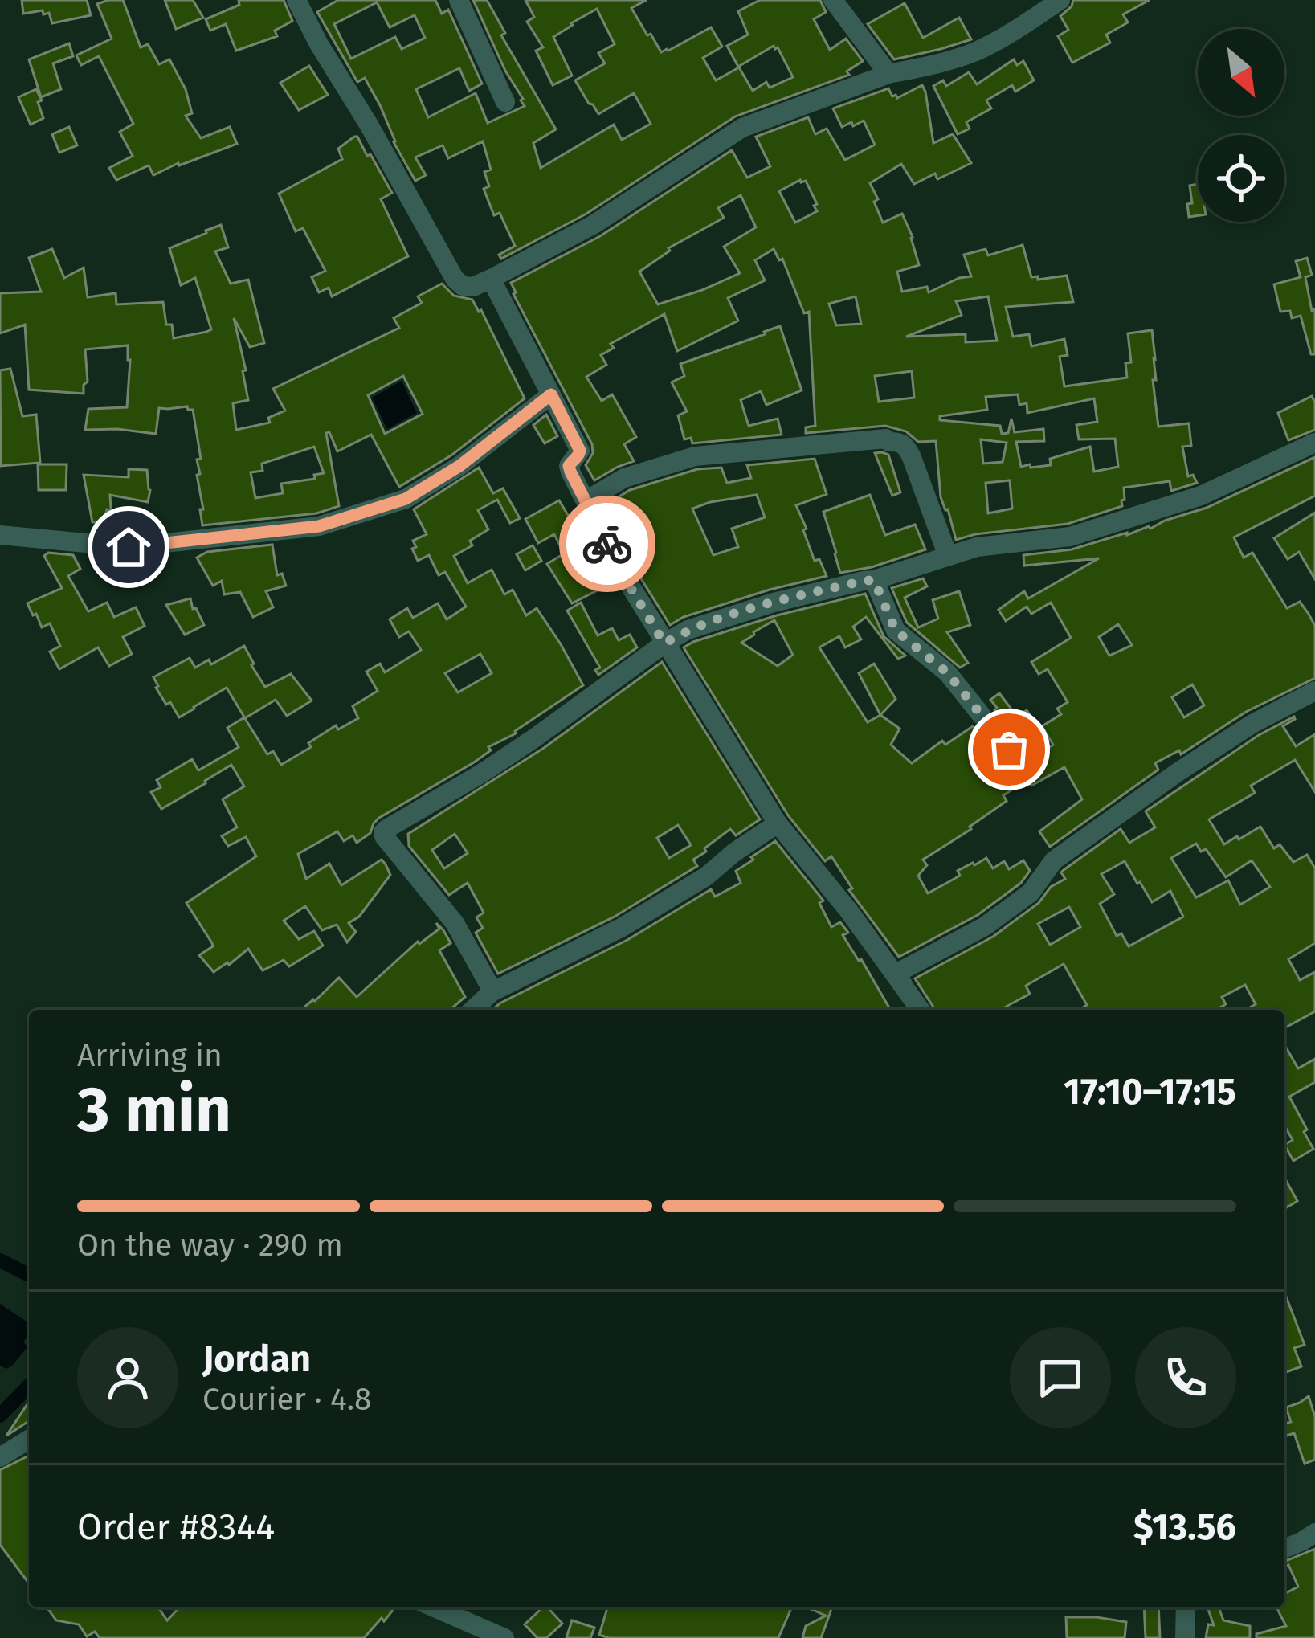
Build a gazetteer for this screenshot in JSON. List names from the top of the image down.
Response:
{
  "north": "bottom right",
  "page": {
    "heading": ["3 min", "Arriving in", "17:10–17:15"],
    "panel": [
      "Jordan",
      "Courier · 4.8",
      "Order #8344",
      "$13.56"
    ],
    "bar": "On the way · 290 m"
  }
}
